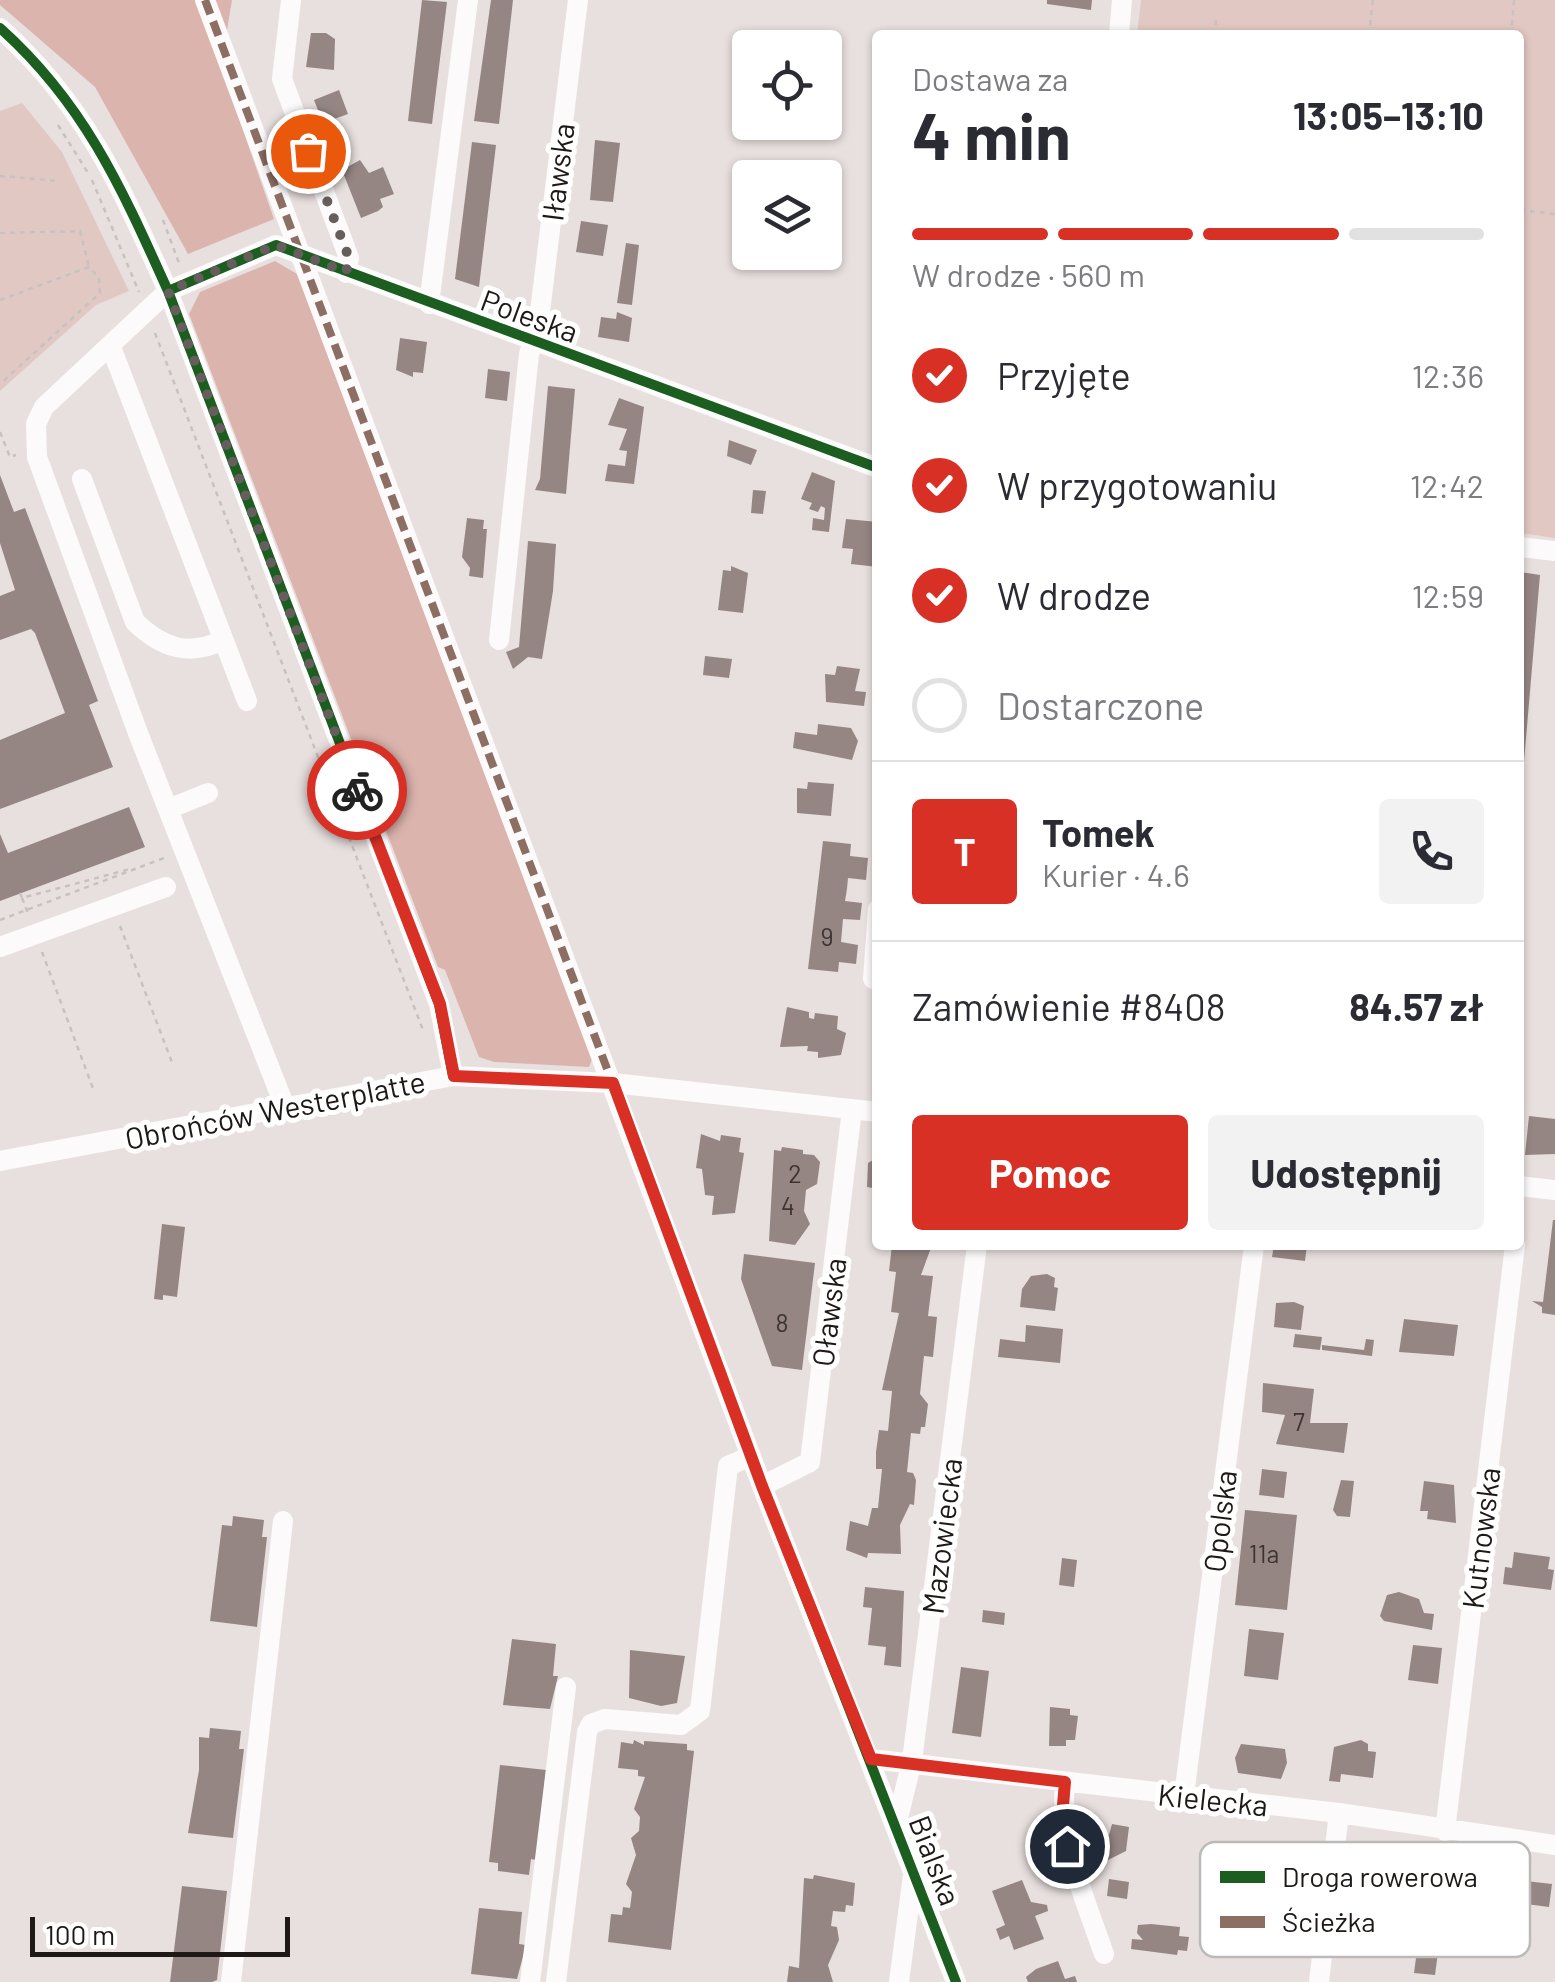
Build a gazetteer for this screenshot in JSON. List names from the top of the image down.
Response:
{
  "streets": {
    "street": [
      "Iławska",
      "Poleska",
      "Obrońców Westerplatte",
      "Oławska",
      "Opolska",
      "Mazowiecka",
      "Kutnowska",
      "Kielecka",
      "Bialska"
    ]
  },
  "crossings": [
    ["Iławska", "Poleska"],
    ["Poleska", "Bialska"],
    ["Obrońców Westerplatte", "Oławska"],
    ["Obrońców Westerplatte", "Bialska"],
    ["Oławska", "Bialska"],
    ["Opolska", "Kielecka"],
    ["Mazowiecka", "Kielecka"],
    ["Mazowiecka", "Bialska"],
    ["Kutnowska", "Kielecka"],
    ["Kielecka", "Bialska"]
  ],
  "house_numbers": [
    "9",
    "2",
    "4",
    "8",
    "7",
    "11a"
  ],
  "legend": ["Droga rowerowa", "Ścieżka"],
  "scale_bar": "100 m",
  "page": {
    "heading": ["4 min", "Dostawa za", "13:05–13:10"],
    "panel": [
      "Tomek",
      "Kurier · 4.6",
      "Zamówienie #8408",
      "84.57 zł"
    ],
    "bar": "W drodze · 560 m",
    "list": [
      ["Przyjęte", "12:36"],
      ["W przygotowaniu", "12:42"],
      ["W drodze", "12:59"],
      "Dostarczone"
    ],
    "round": "T",
    "buttons": ["Pomoc", "Udostępnij"],
    "scale": "100 m"
  }
}
